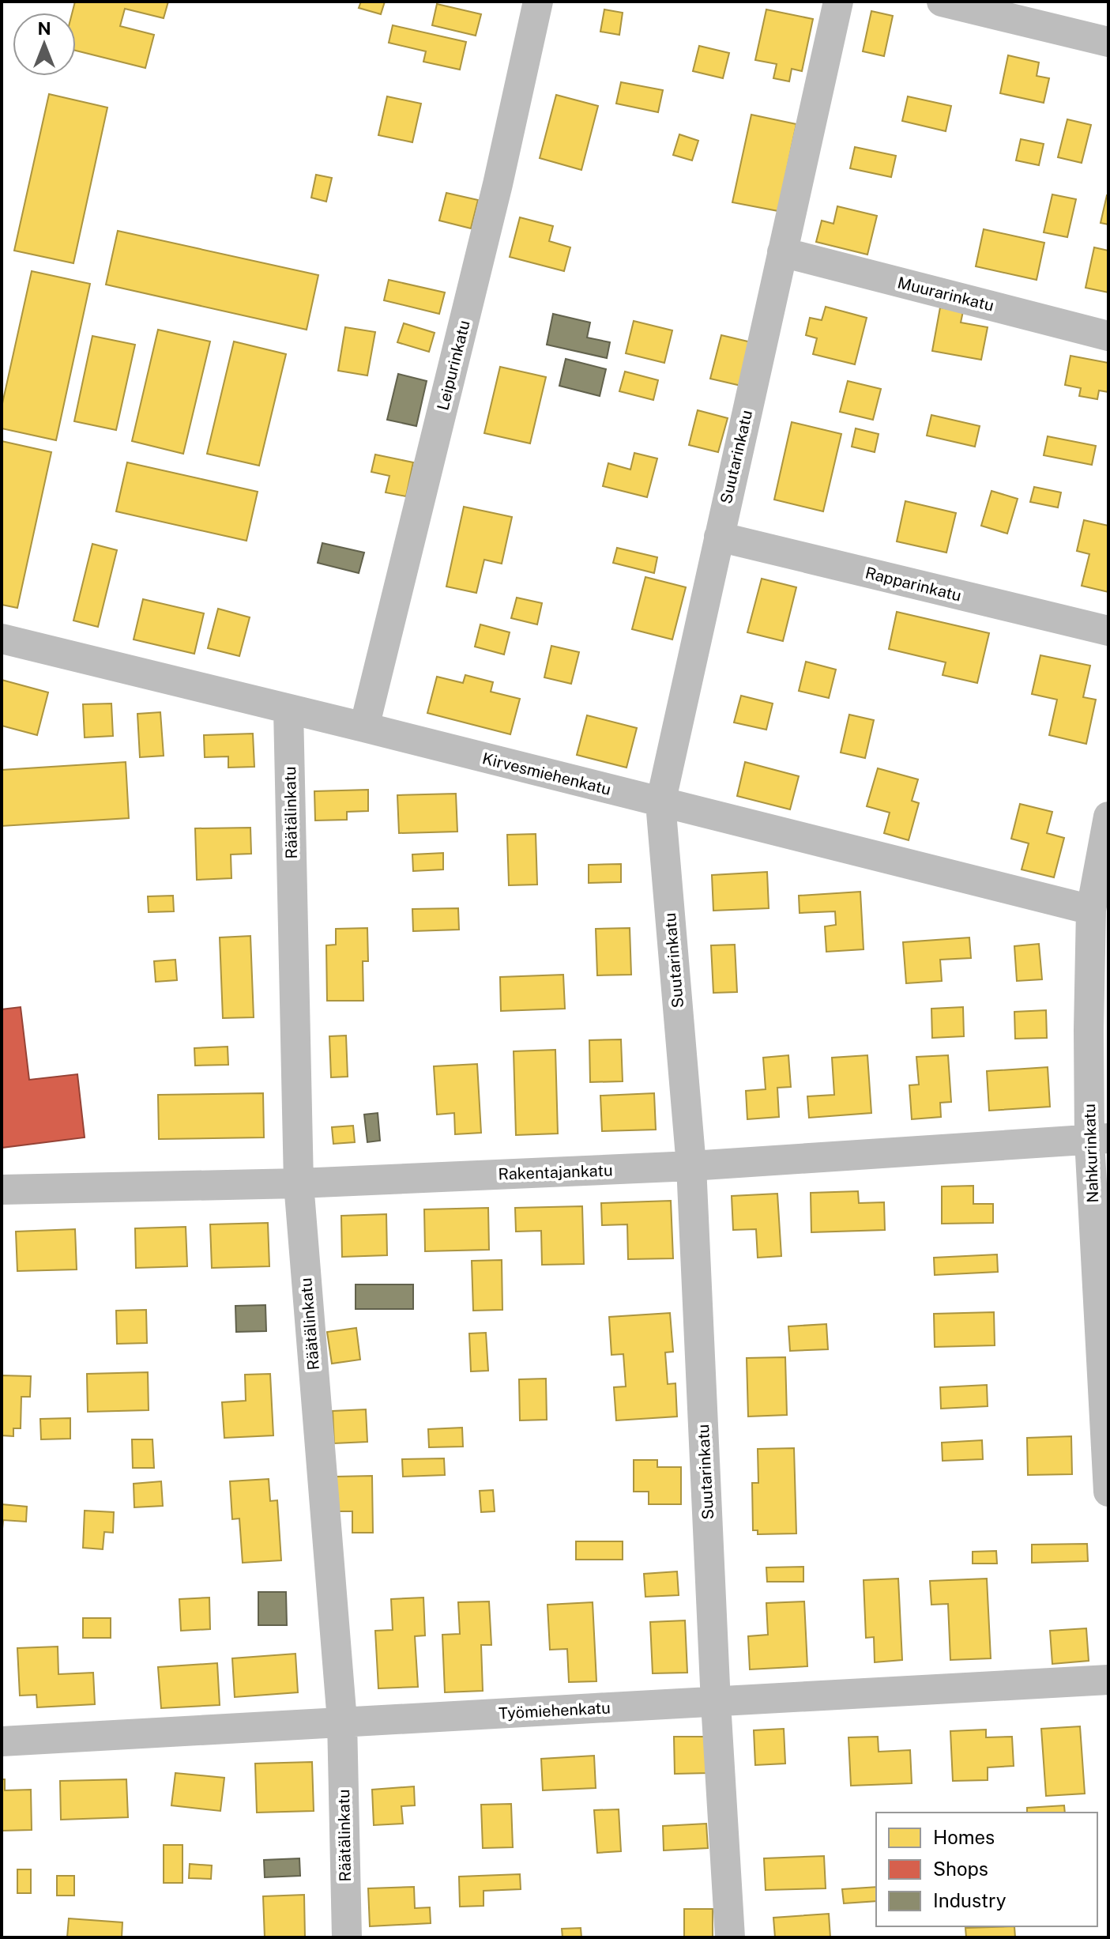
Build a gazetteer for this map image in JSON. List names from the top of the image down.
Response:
{
  "streets": {
    "street": [
      "Muurarinkatu",
      "Leipurinkatu",
      "Suutarinkatu",
      "Rapparinkatu",
      "Kirvesmiehenkatu",
      "Räätälinkatu",
      "Nahkurinkatu",
      "Rakentajankatu",
      "Työmiehenkatu"
    ]
  },
  "crossings": [
    ["Muurarinkatu", "Suutarinkatu"],
    ["Leipurinkatu", "Kirvesmiehenkatu"],
    ["Suutarinkatu", "Rapparinkatu"],
    ["Suutarinkatu", "Kirvesmiehenkatu"],
    ["Suutarinkatu", "Rakentajankatu"],
    ["Suutarinkatu", "Työmiehenkatu"],
    ["Kirvesmiehenkatu", "Räätälinkatu"],
    ["Kirvesmiehenkatu", "Nahkurinkatu"],
    ["Räätälinkatu", "Rakentajankatu"],
    ["Räätälinkatu", "Työmiehenkatu"],
    ["Nahkurinkatu", "Rakentajankatu"]
  ],
  "legend": ["Homes", "Shops", "Industry"],
  "north": "top"
}
